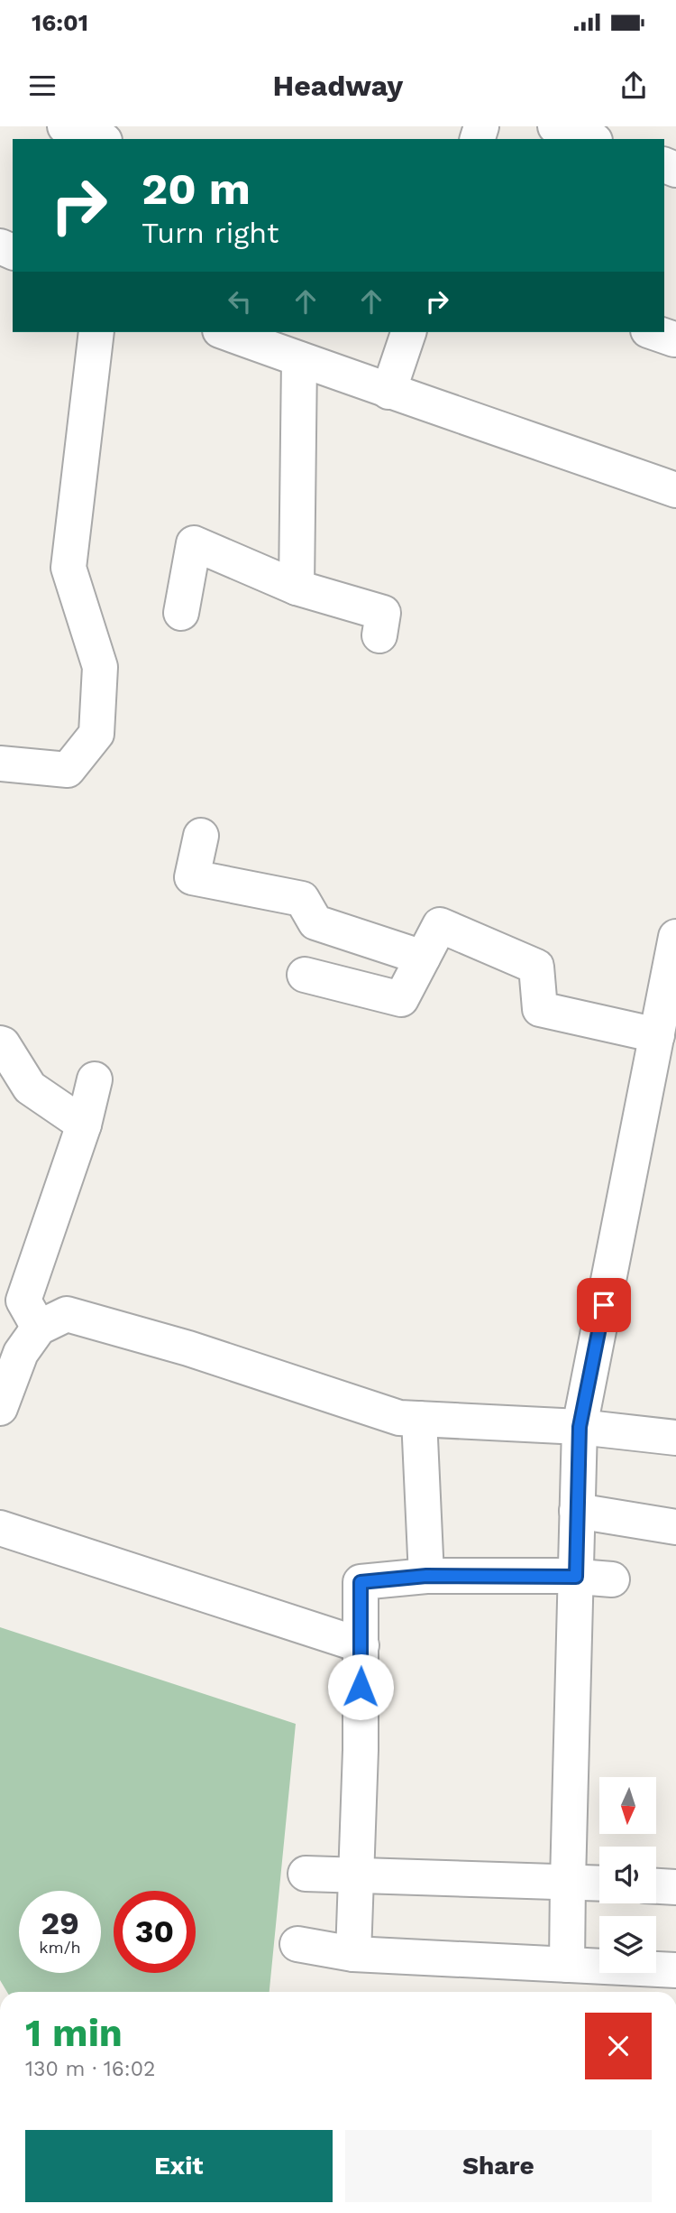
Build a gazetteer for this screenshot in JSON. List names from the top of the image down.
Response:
{
  "north": "bottom",
  "page": {
    "status": "16:01",
    "header": "Headway",
    "turn": ["20 m", "Turn right"],
    "speed": "29 km/h",
    "limit": "30",
    "heading": ["1 min", "130 m · 16:02"],
    "buttons": ["Exit", "Share"]
  }
}
